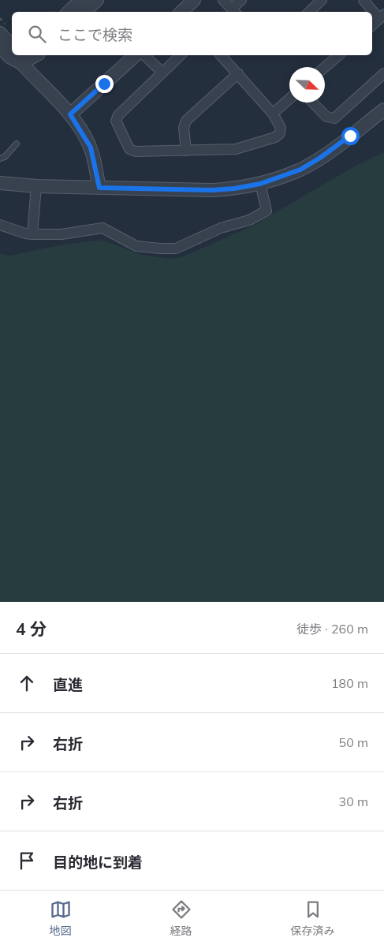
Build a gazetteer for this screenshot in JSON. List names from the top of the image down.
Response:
{
  "north": "bottom right",
  "page": {
    "search": "ここで検索",
    "heading": ["4 分", "徒歩 · 260 m"],
    "list": [
      ["直進", "180 m"],
      ["右折", "50 m"],
      ["右折", "30 m"],
      "目的地に到着"
    ],
    "nav": ["地図", "経路", "保存済み"]
  }
}
